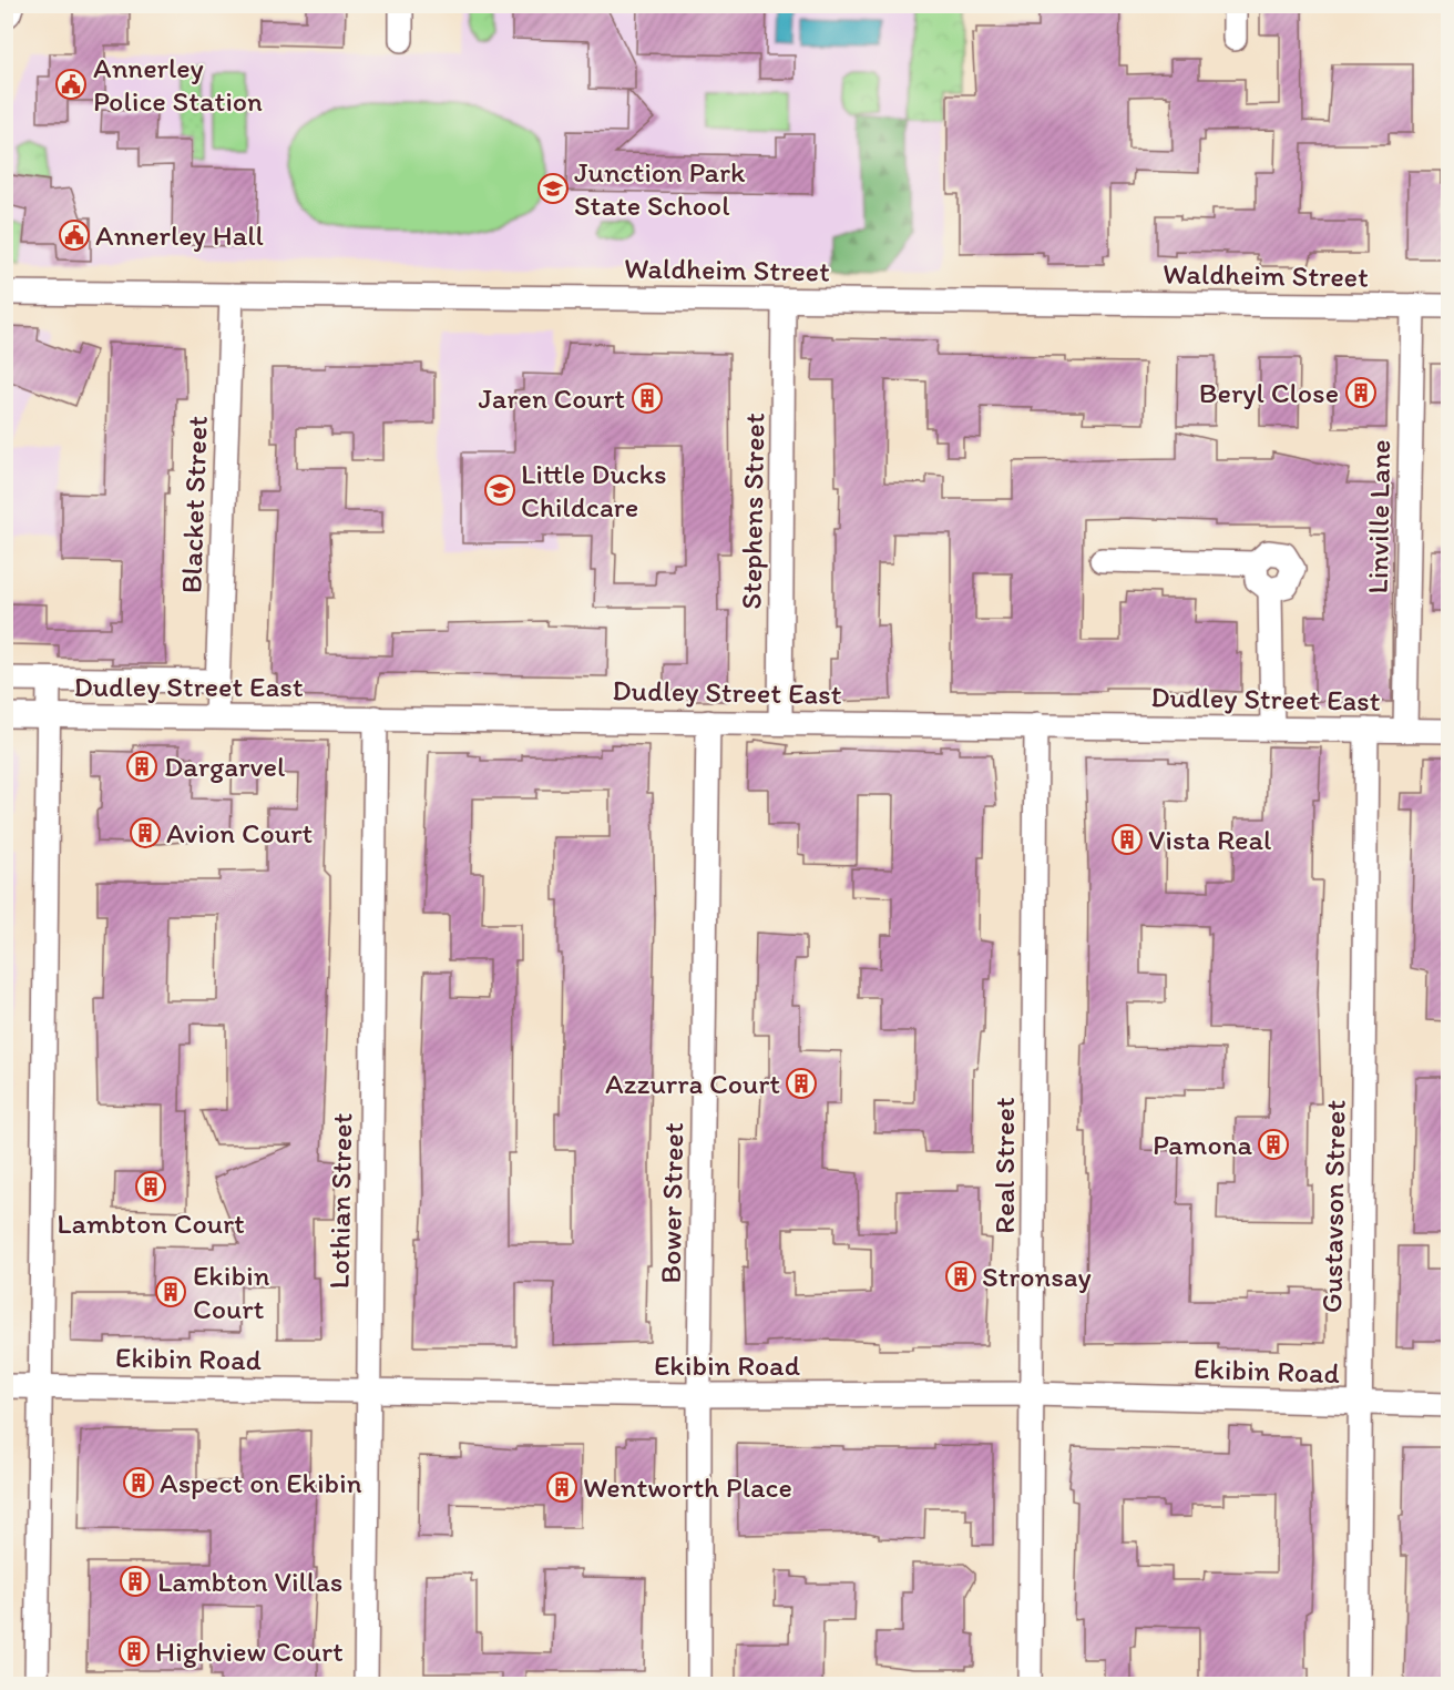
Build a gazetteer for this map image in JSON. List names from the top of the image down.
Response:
{
  "streets": {
    "street": [
      "Waldheim Street",
      "Blacket Street",
      "Stephens Street",
      "Linville Lane",
      "Dudley Street East",
      "Real Street",
      "Lothian Street",
      "Bower Street",
      "Gustavson Street",
      "Ekibin Road"
    ]
  },
  "crossings": [
    ["Waldheim Street", "Blacket Street"],
    ["Waldheim Street", "Stephens Street"],
    ["Waldheim Street", "Linville Lane"],
    ["Blacket Street", "Dudley Street East"],
    ["Stephens Street", "Dudley Street East"],
    ["Linville Lane", "Dudley Street East"],
    ["Dudley Street East", "Real Street"],
    ["Dudley Street East", "Lothian Street"],
    ["Dudley Street East", "Bower Street"],
    ["Dudley Street East", "Gustavson Street"],
    ["Real Street", "Ekibin Road"],
    ["Lothian Street", "Ekibin Road"],
    ["Bower Street", "Ekibin Road"],
    ["Gustavson Street", "Ekibin Road"]
  ],
  "places": {
    "public building": ["Annerley Police Station", "Annerley Hall"],
    "school or university": ["Junction Park State School", "Little Ducks Childcare"],
    "building": [
      "Beryl Close",
      "Jaren Court",
      "Dargarvel",
      "Avion Court",
      "Vista Real",
      "Azzurra Court",
      "Pamona",
      "Lambton Court",
      "Stronsay",
      "Ekibin Court",
      "Aspect on Ekibin",
      "Wentworth Place",
      "Lambton Villas",
      "Highview Court"
    ]
  }
}
